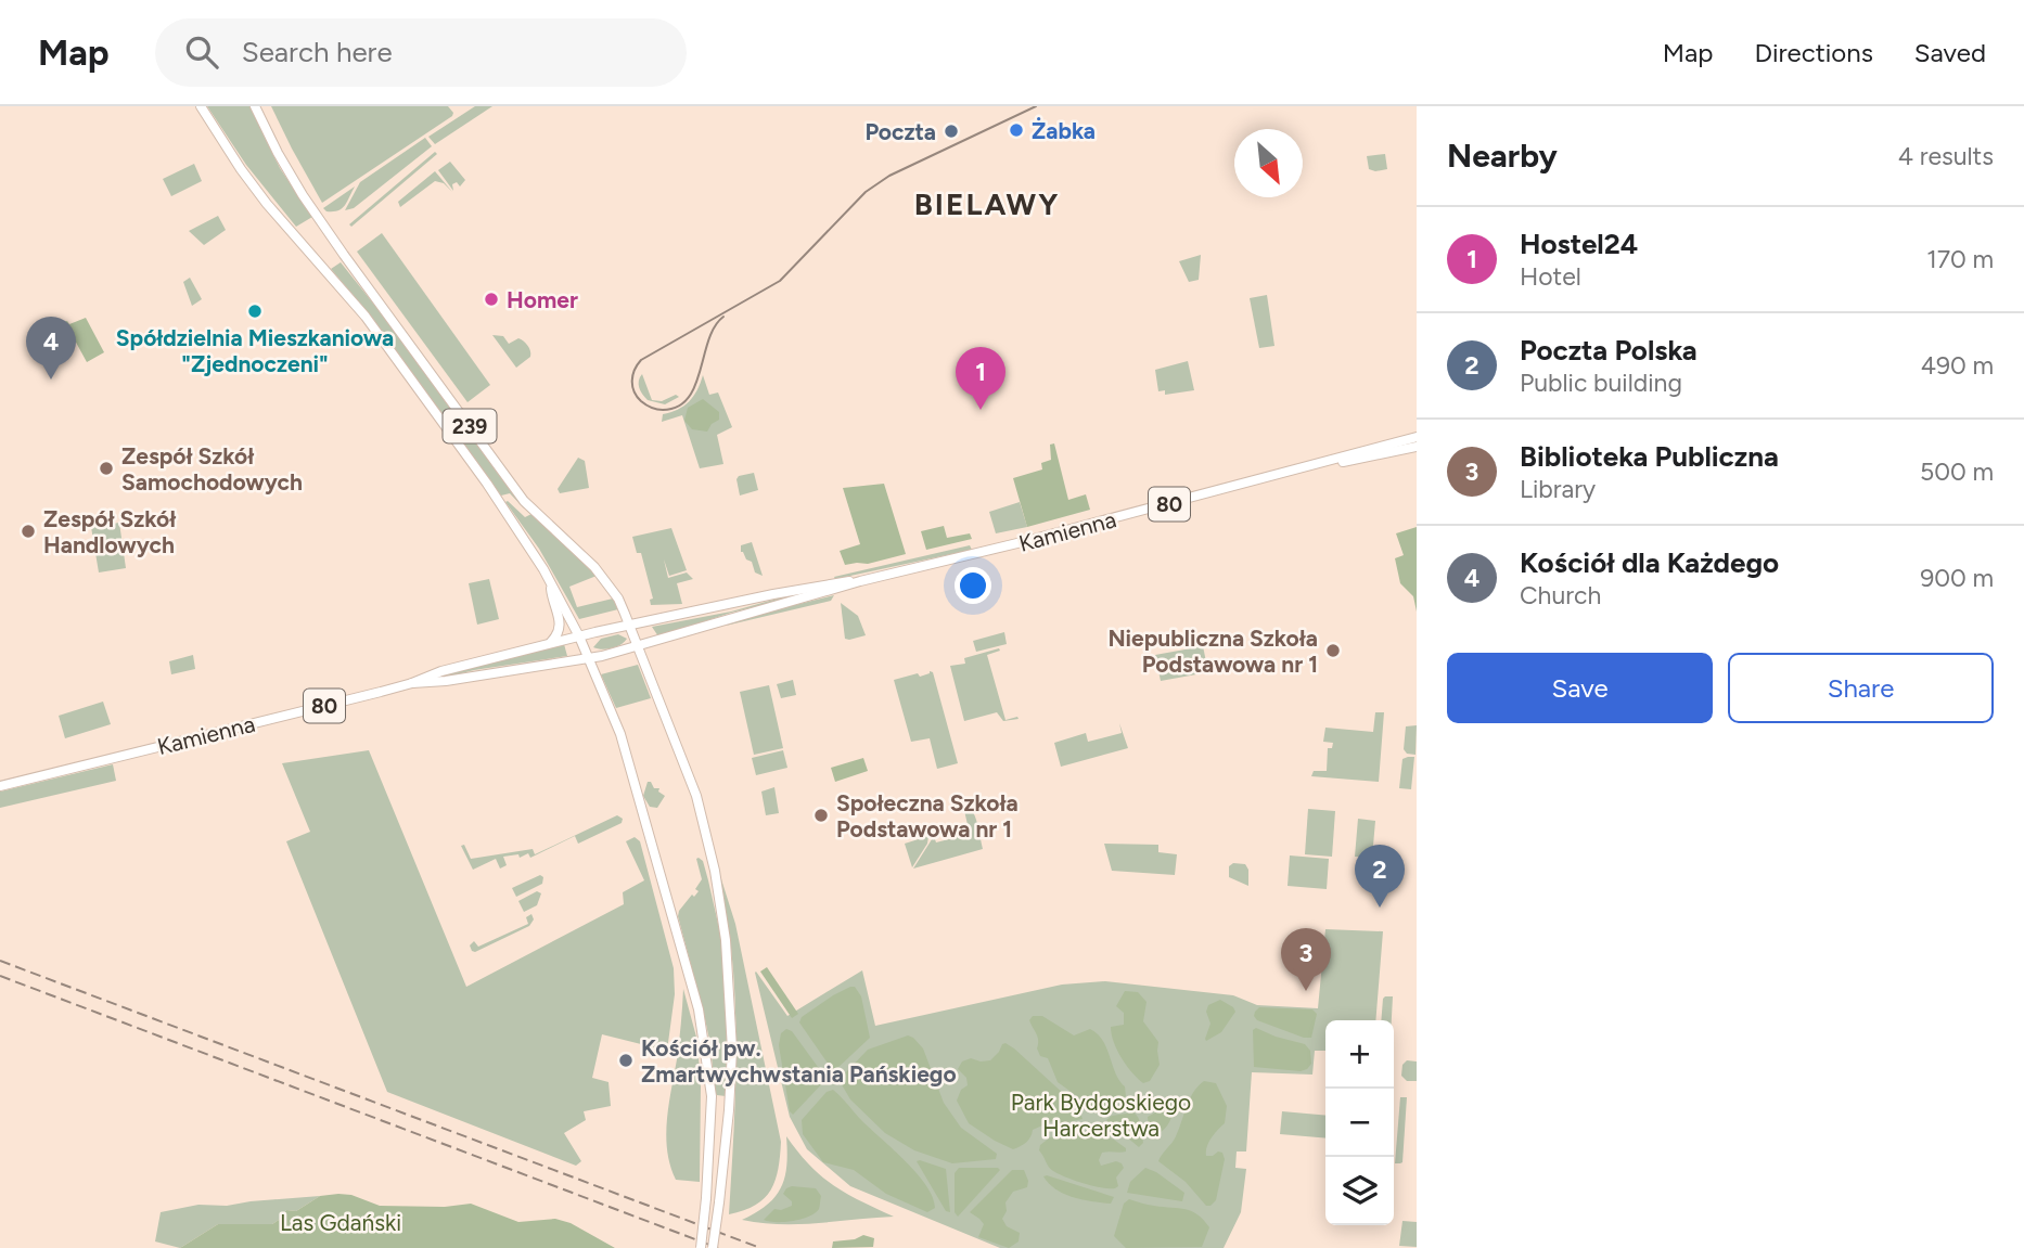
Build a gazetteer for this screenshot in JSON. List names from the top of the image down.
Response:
{
  "streets": {
    "main road": ["239", "80", "Kamienna"]
  },
  "crossings": [
    ["239", "Kamienna"]
  ],
  "districts": ["BIELAWY"],
  "parks": ["Park Bydgoskiego Harcerstwa", "Las Gdański"],
  "places": [
    "Żabka",
    "Poczta",
    "Homer",
    "Spółdzielnia Mieszkaniowa \"Zjednoczeni\"",
    "Zespół Szkół Samochodowych",
    "Zespół Szkół Handlowych",
    "Niepubliczna Szkoła Podstawowa nr 1",
    "Społeczna Szkoła Podstawowa nr 1",
    "Kościół pw. Zmartwychwstania Pańskiego"
  ],
  "north": "bottom right",
  "page": {
    "header": "Map",
    "search": "Search here",
    "nav": ["Map", "Directions", "Saved"],
    "heading": ["Nearby", "4 results"],
    "list": [
      {
        "mark": "1",
        "name": "Hostel24",
        "note": "Hotel",
        "value": "170 m"
      },
      {
        "mark": "2",
        "name": "Poczta Polska",
        "note": "Public building",
        "value": "490 m"
      },
      {
        "mark": "3",
        "name": "Biblioteka Publiczna",
        "note": "Library",
        "value": "500 m"
      },
      {
        "mark": "4",
        "name": "Kościół dla Każdego",
        "note": "Church",
        "value": "900 m"
      }
    ],
    "pins": [
      "4",
      "1",
      "2",
      "3"
    ],
    "buttons": ["Save", "Share"],
    "map_buttons": ["+", "−"]
  }
}
